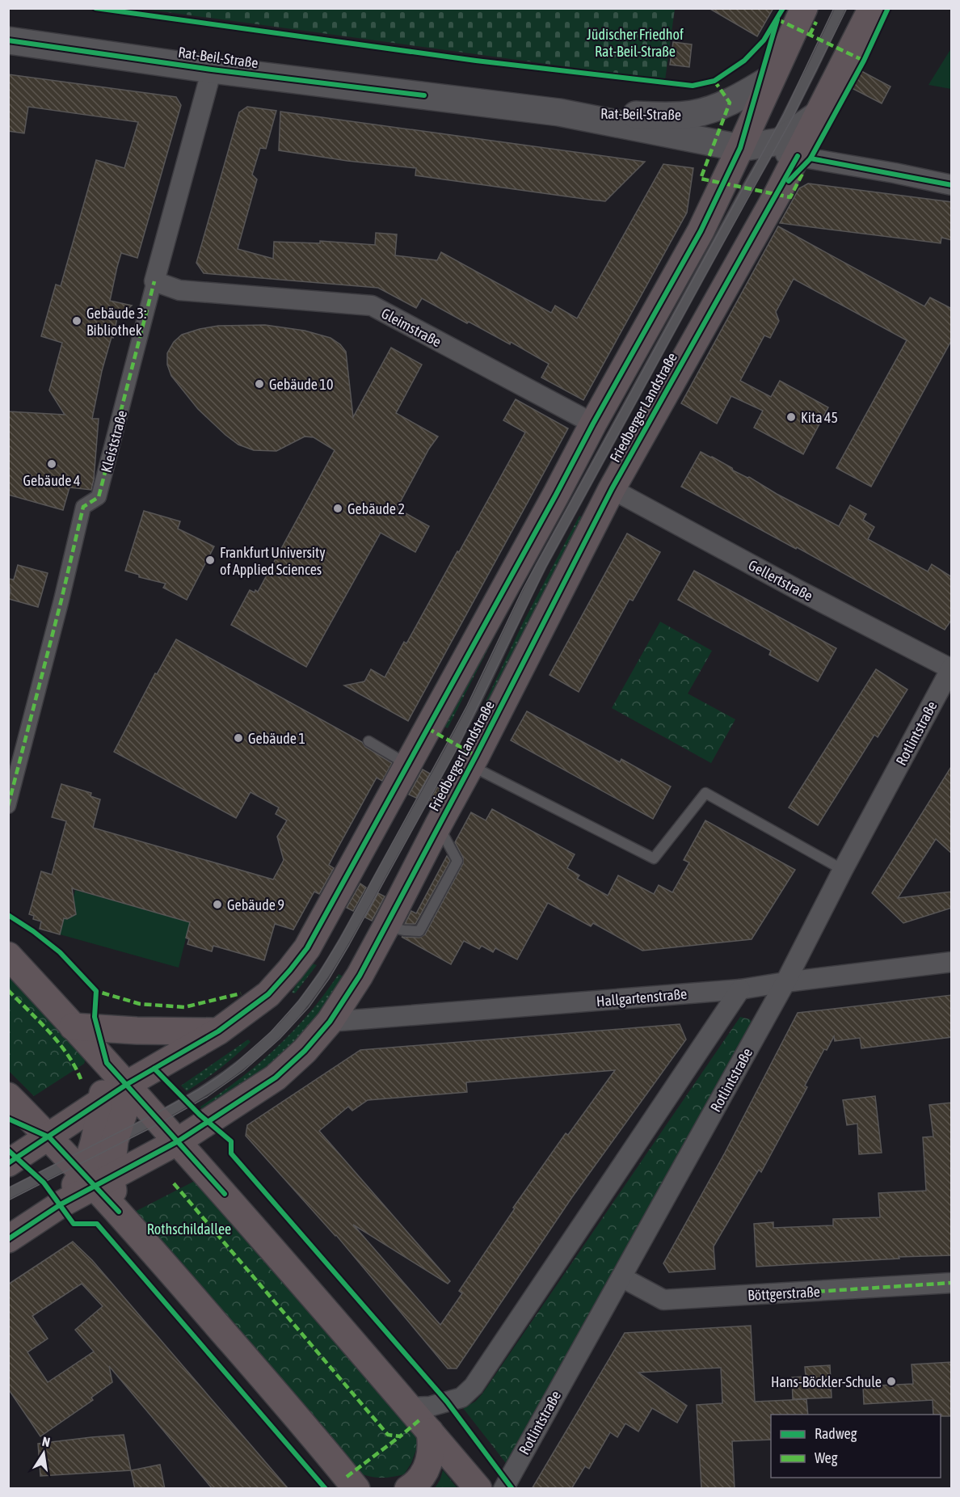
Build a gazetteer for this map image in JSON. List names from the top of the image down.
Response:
{
  "streets": {
    "main road": ["Rat-Beil-Straße", "Friedberger Landstraße"],
    "street": [
      "Gleimstraße",
      "Kleiststraße",
      "Gellertstraße",
      "Rotlintstraße",
      "Hallgartenstraße",
      "Böttgerstraße"
    ]
  },
  "crossings": [
    ["Rat-Beil-Straße", "Kleiststraße"],
    ["Gleimstraße", "Kleiststraße"],
    ["Friedberger Landstraße", "Gellertstraße"],
    ["Friedberger Landstraße", "Hallgartenstraße"],
    ["Gellertstraße", "Rotlintstraße"],
    ["Rotlintstraße", "Hallgartenstraße"],
    ["Rotlintstraße", "Böttgerstraße"]
  ],
  "parks": ["Jüdischer Friedhof Rat-Beil-Straße", "Rothschildallee"],
  "places": [
    "Gebäude 3: Bibliothek",
    "Gebäude 10",
    "Kita 45",
    "Gebäude 4",
    "Gebäude 2",
    "Frankfurt University of Applied Sciences",
    "Gebäude 1",
    "Gebäude 9",
    "Hans-Böckler-Schule"
  ],
  "legend": ["Radweg", "Weg"],
  "north": "top"
}
